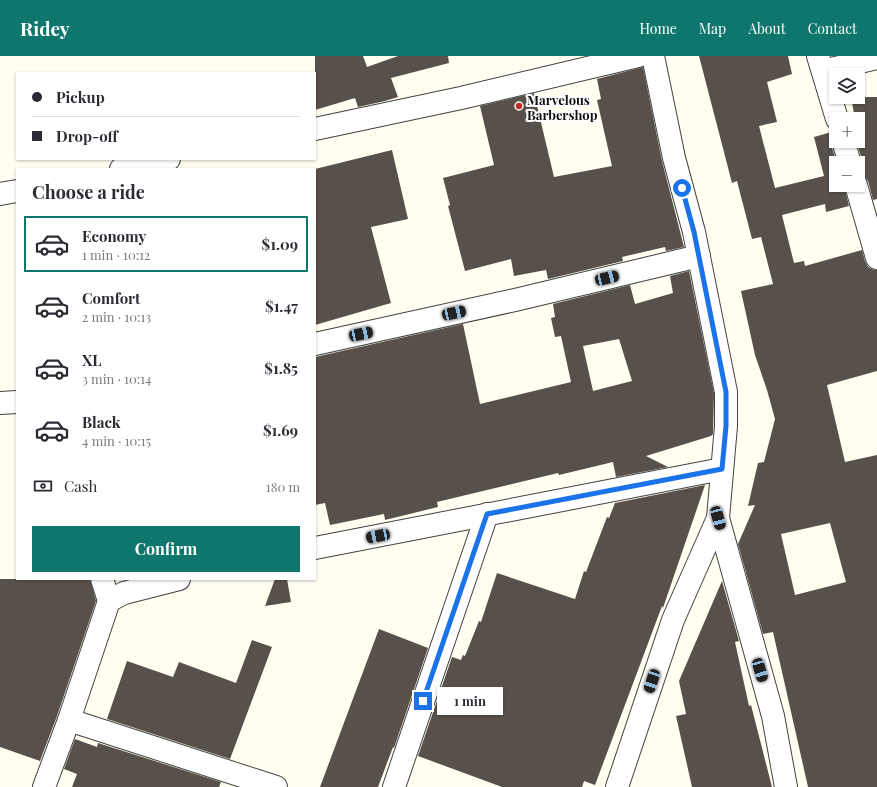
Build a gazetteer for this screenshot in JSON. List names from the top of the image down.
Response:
{
  "places": ["Marvelous Barbershop"],
  "page": {
    "header": "Ridey",
    "nav": [
      "Home",
      "Map",
      "About",
      "Contact"
    ],
    "map_buttons": ["+", "−"],
    "banner": ["Pickup", "Drop-off"],
    "heading": "Choose a ride",
    "list": [
      {
        "name": "Economy",
        "note": "1 min · 10:12",
        "value": "$1.09"
      },
      {
        "name": "Comfort",
        "note": "2 min · 10:13",
        "value": "$1.47"
      },
      {
        "name": "XL",
        "note": "3 min · 10:14",
        "value": "$1.85"
      },
      {
        "name": "Black",
        "note": "4 min · 10:15",
        "value": "$1.69"
      }
    ],
    "pay": ["Cash", "180 m"],
    "buttons": "Confirm",
    "bubble": "1 min"
  }
}
